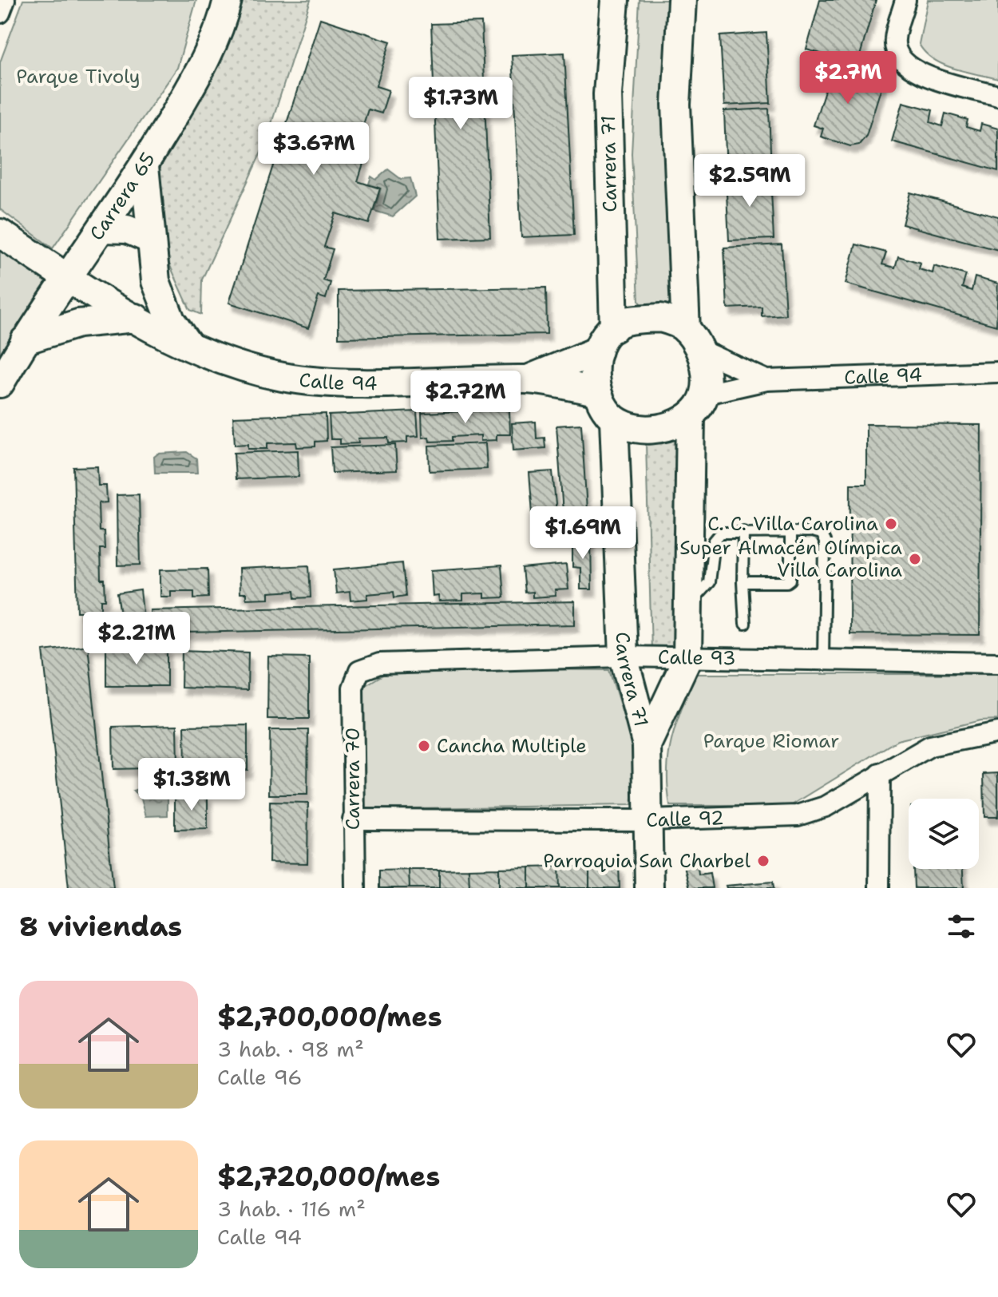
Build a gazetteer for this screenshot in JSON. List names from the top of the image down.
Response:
{
  "streets": {
    "street": [
      "Carrera 71",
      "Carrera 65",
      "Calle 94",
      "Calle 93",
      "Carrera 70",
      "Calle 92"
    ]
  },
  "crossings": [
    ["Carrera 71", "Calle 94"],
    ["Carrera 71", "Calle 93"],
    ["Carrera 71", "Calle 92"],
    ["Carrera 65", "Calle 94"],
    ["Calle 93", "Carrera 70"],
    ["Carrera 70", "Calle 92"]
  ],
  "parks": ["Parque Tivoly", "Parque Riomar"],
  "places": [
    "C. C. Villa Carolina",
    "Super Almacén Olímpica Villa Carolina",
    "Cancha Multiple",
    "Parroquia San Charbel"
  ],
  "page": {
    "price": [
      "$2.7M",
      "$1.73M",
      "$3.67M",
      "$2.59M",
      "$2.72M",
      "$1.69M",
      "$2.21M",
      "$1.38M"
    ],
    "heading": "8 viviendas",
    "list": [
      {
        "name": "$2,700,000/mes",
        "note": "3 hab. · 98 m² · Calle 96"
      },
      {
        "name": "$2,720,000/mes",
        "note": "3 hab. · 116 m² · Calle 94"
      }
    ]
  }
}
